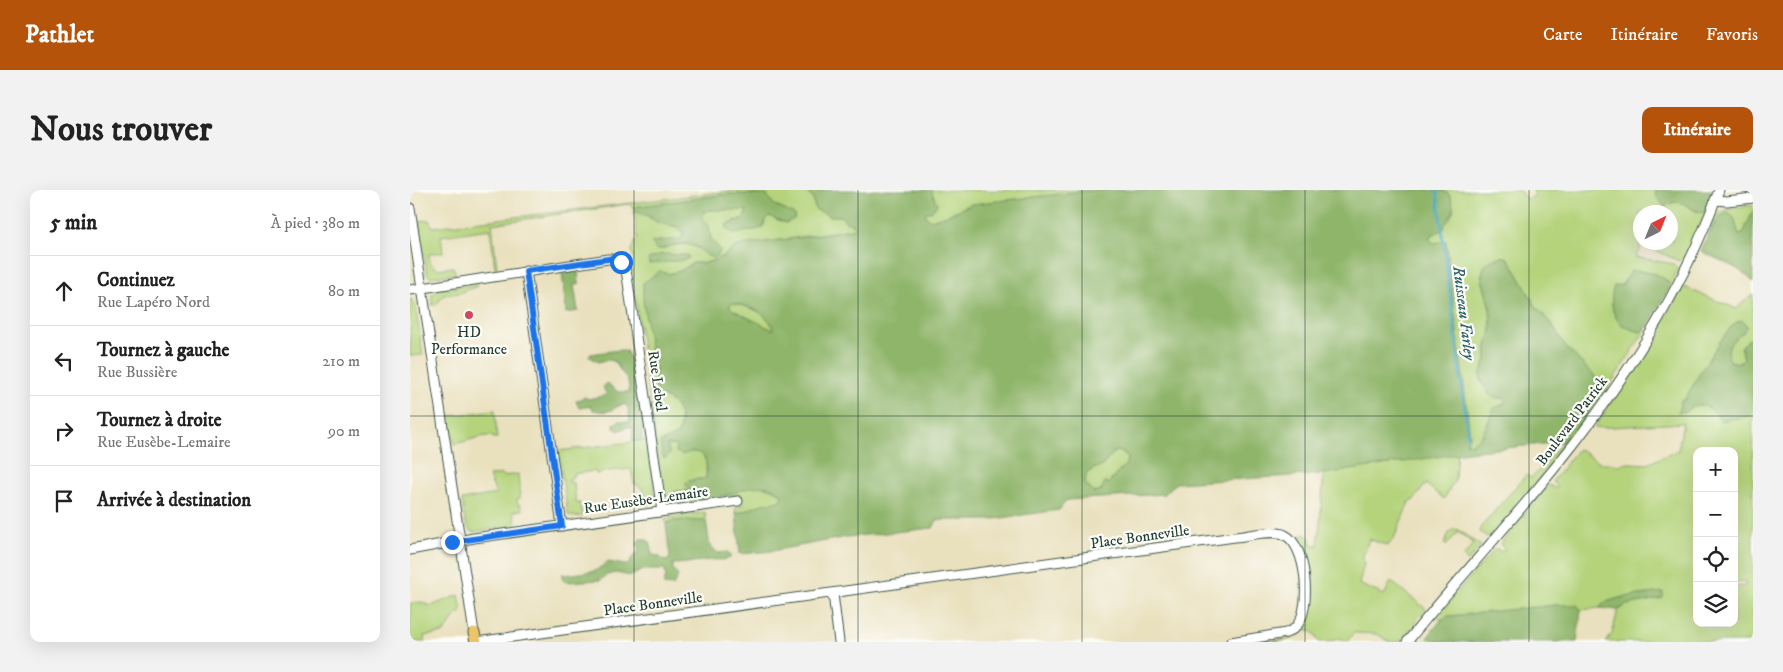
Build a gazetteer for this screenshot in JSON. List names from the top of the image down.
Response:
{
  "streets": {
    "street": [
      "Rue Lebel",
      "Boulevard Patrick",
      "Rue Eusèbe-Lemaire",
      "Place Bonneville"
    ]
  },
  "crossings": [
    ["Rue Lebel", "Rue Eusèbe-Lemaire"]
  ],
  "water": ["Ruisseau Farley"],
  "places": ["HD Performance"],
  "north": "top right",
  "page": {
    "header": "Pathlet",
    "nav": ["Carte", "Itinéraire", "Favoris"],
    "buttons": "Itinéraire",
    "title": "Nous trouver",
    "heading": ["5 min", "À pied · 380 m"],
    "list": [
      ["Continuez", "Rue Lapéro Nord", "80 m"],
      ["Tournez à gauche", "Rue Bussière", "210 m"],
      ["Tournez à droite", "Rue Eusèbe-Lemaire", "90 m"],
      "Arrivée à destination"
    ],
    "map_buttons": ["+", "−"]
  }
}
